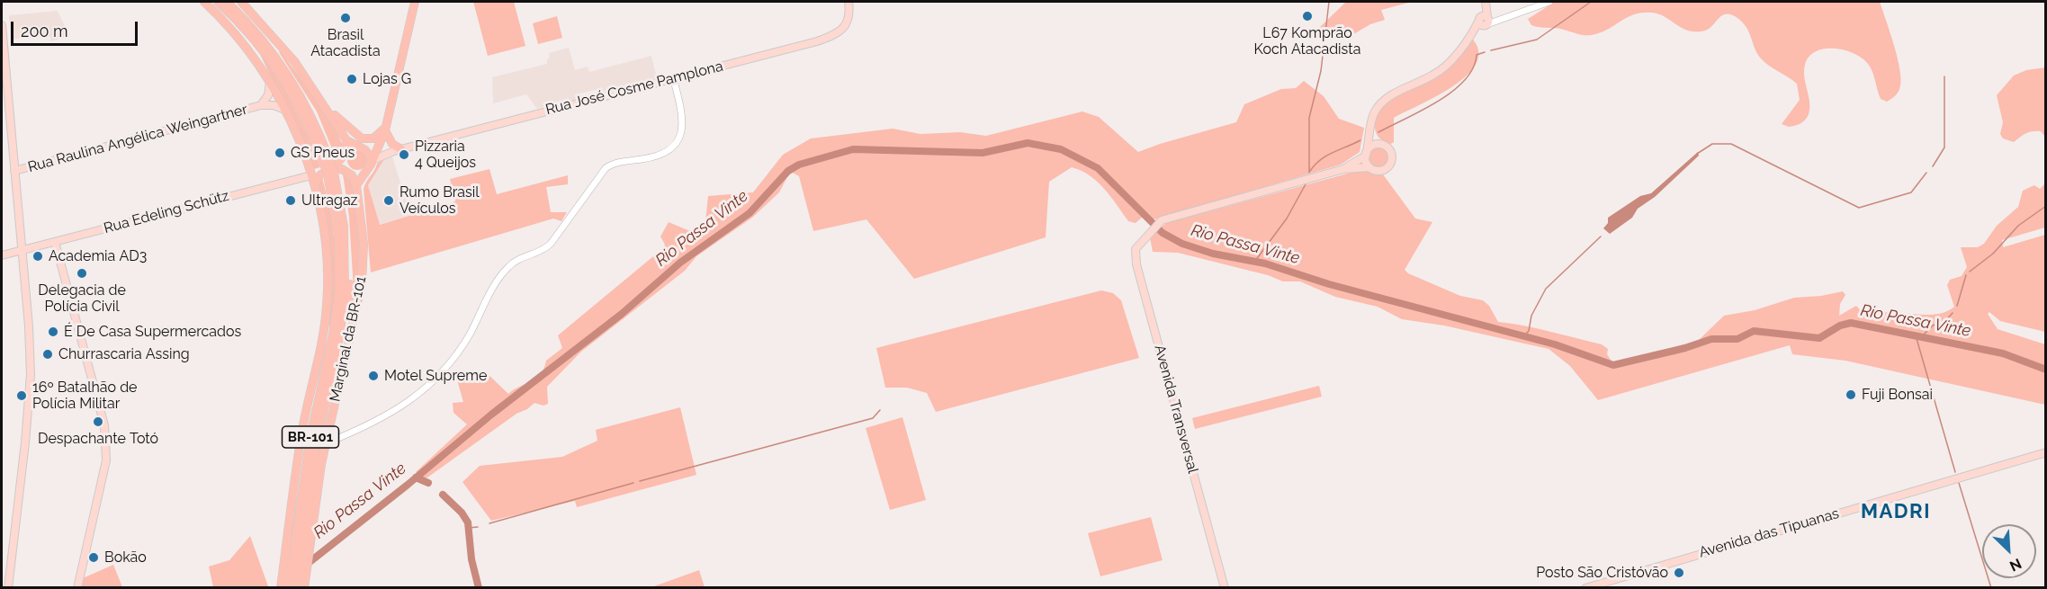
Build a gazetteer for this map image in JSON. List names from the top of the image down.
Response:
{
  "streets": {
    "highway": ["Marginal da BR-101", "BR-101"],
    "main road": [
      "Rua José Cosme Pamplona",
      "Rua Raulina Angélica Weingartner",
      "Rua Edeling Schütz",
      "Avenida Transversal",
      "Avenida das Tipuanas"
    ]
  },
  "crossings": [
    ["Rua Raulina Angélica Weingartner", "Marginal da BR-101"],
    ["Rua Edeling Schütz", "Marginal da BR-101"],
    ["Marginal da BR-101", "BR-101"]
  ],
  "districts": ["MADRI"],
  "water": ["Rio Passa Vinte"],
  "places": [
    "L67 Komprão Koch Atacadista",
    "Brasil Atacadista",
    "Lojas G",
    "GS Pneus",
    "Pizzaria 4 Queijos",
    "Ultragaz",
    "Rumo Brasil Veículos",
    "Academia AD3",
    "Delegacia de Polícia Civil",
    "É De Casa Supermercados",
    "Churrascaria Assing",
    "Motel Supreme",
    "Fuji Bonsai",
    "16º Batalhão de Polícia Militar",
    "Despachante Totó",
    "Bokão",
    "Posto São Cristóvão"
  ],
  "scale_bar": "200 m",
  "north": "bottom right"
}
